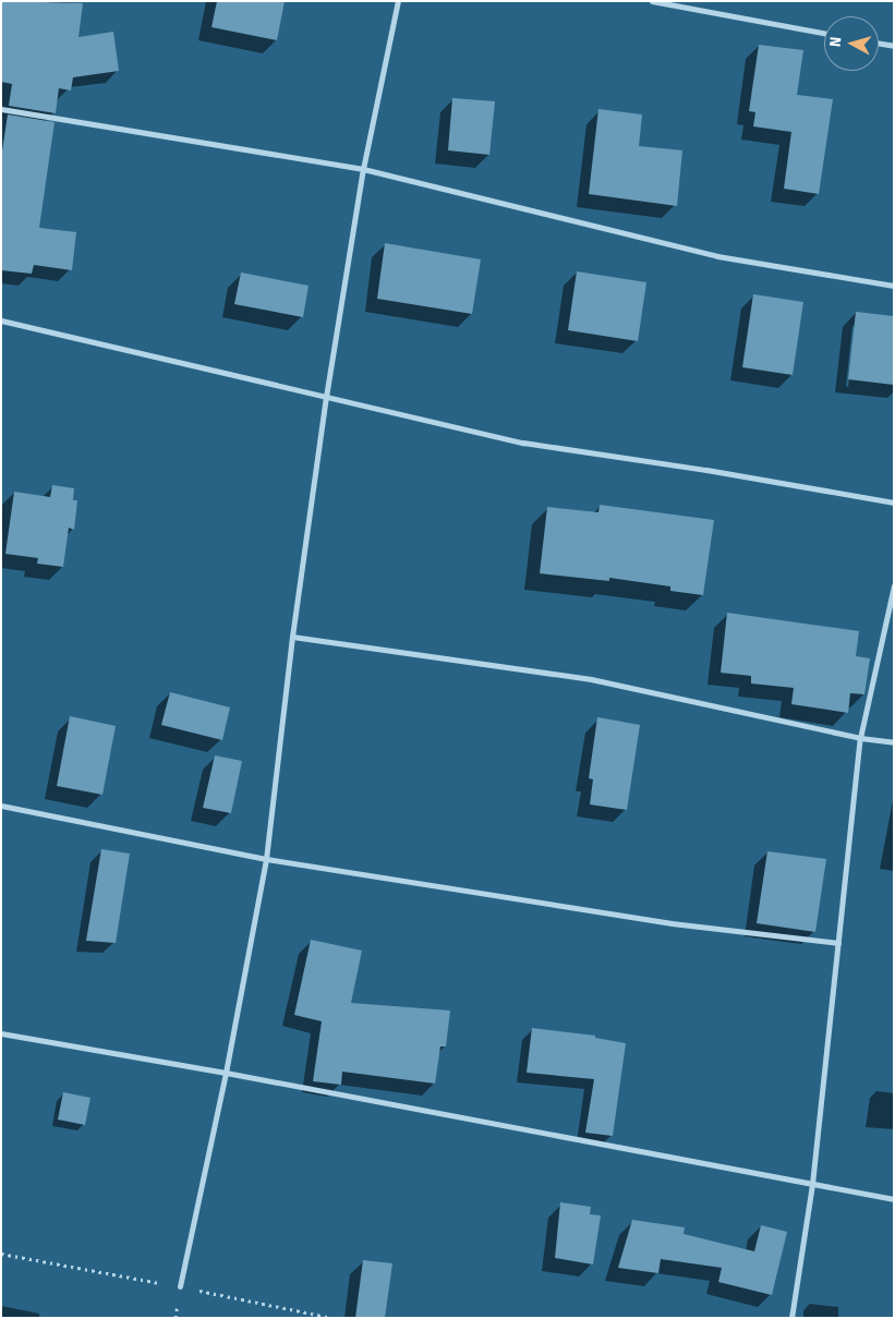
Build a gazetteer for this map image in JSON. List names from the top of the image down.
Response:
{
  "north": "left"
}
